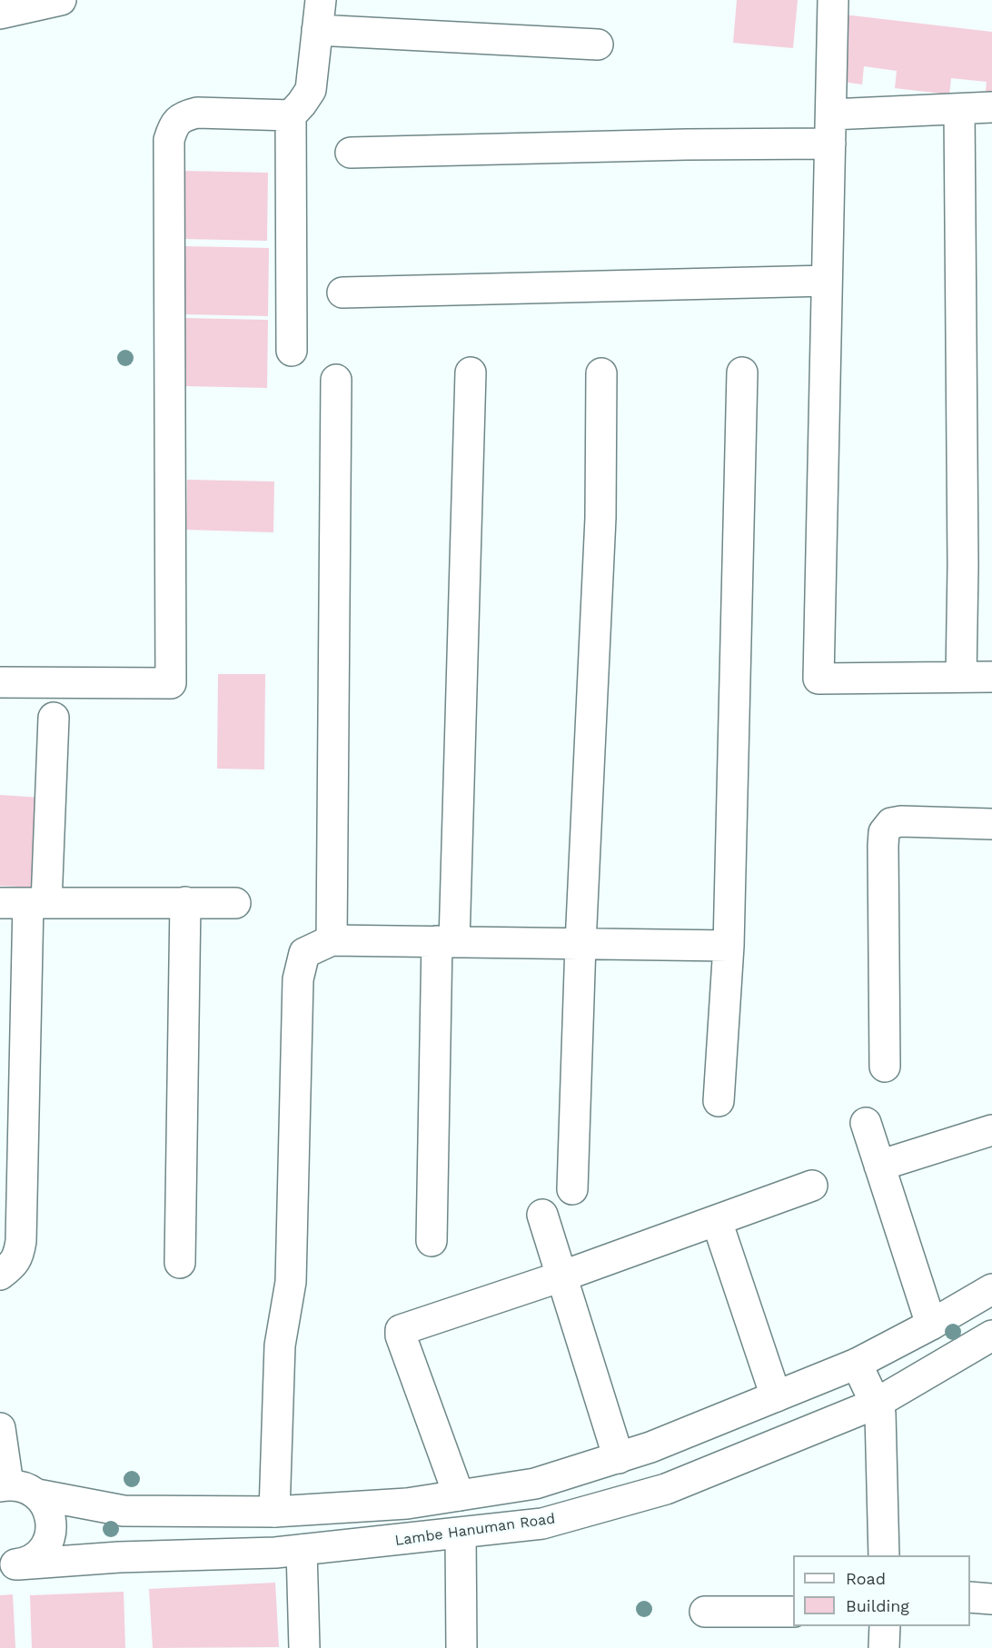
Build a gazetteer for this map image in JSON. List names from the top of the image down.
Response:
{
  "streets": {
    "street": ["Lambe Hanuman Road"]
  },
  "legend": ["Road", "Building"]
}
